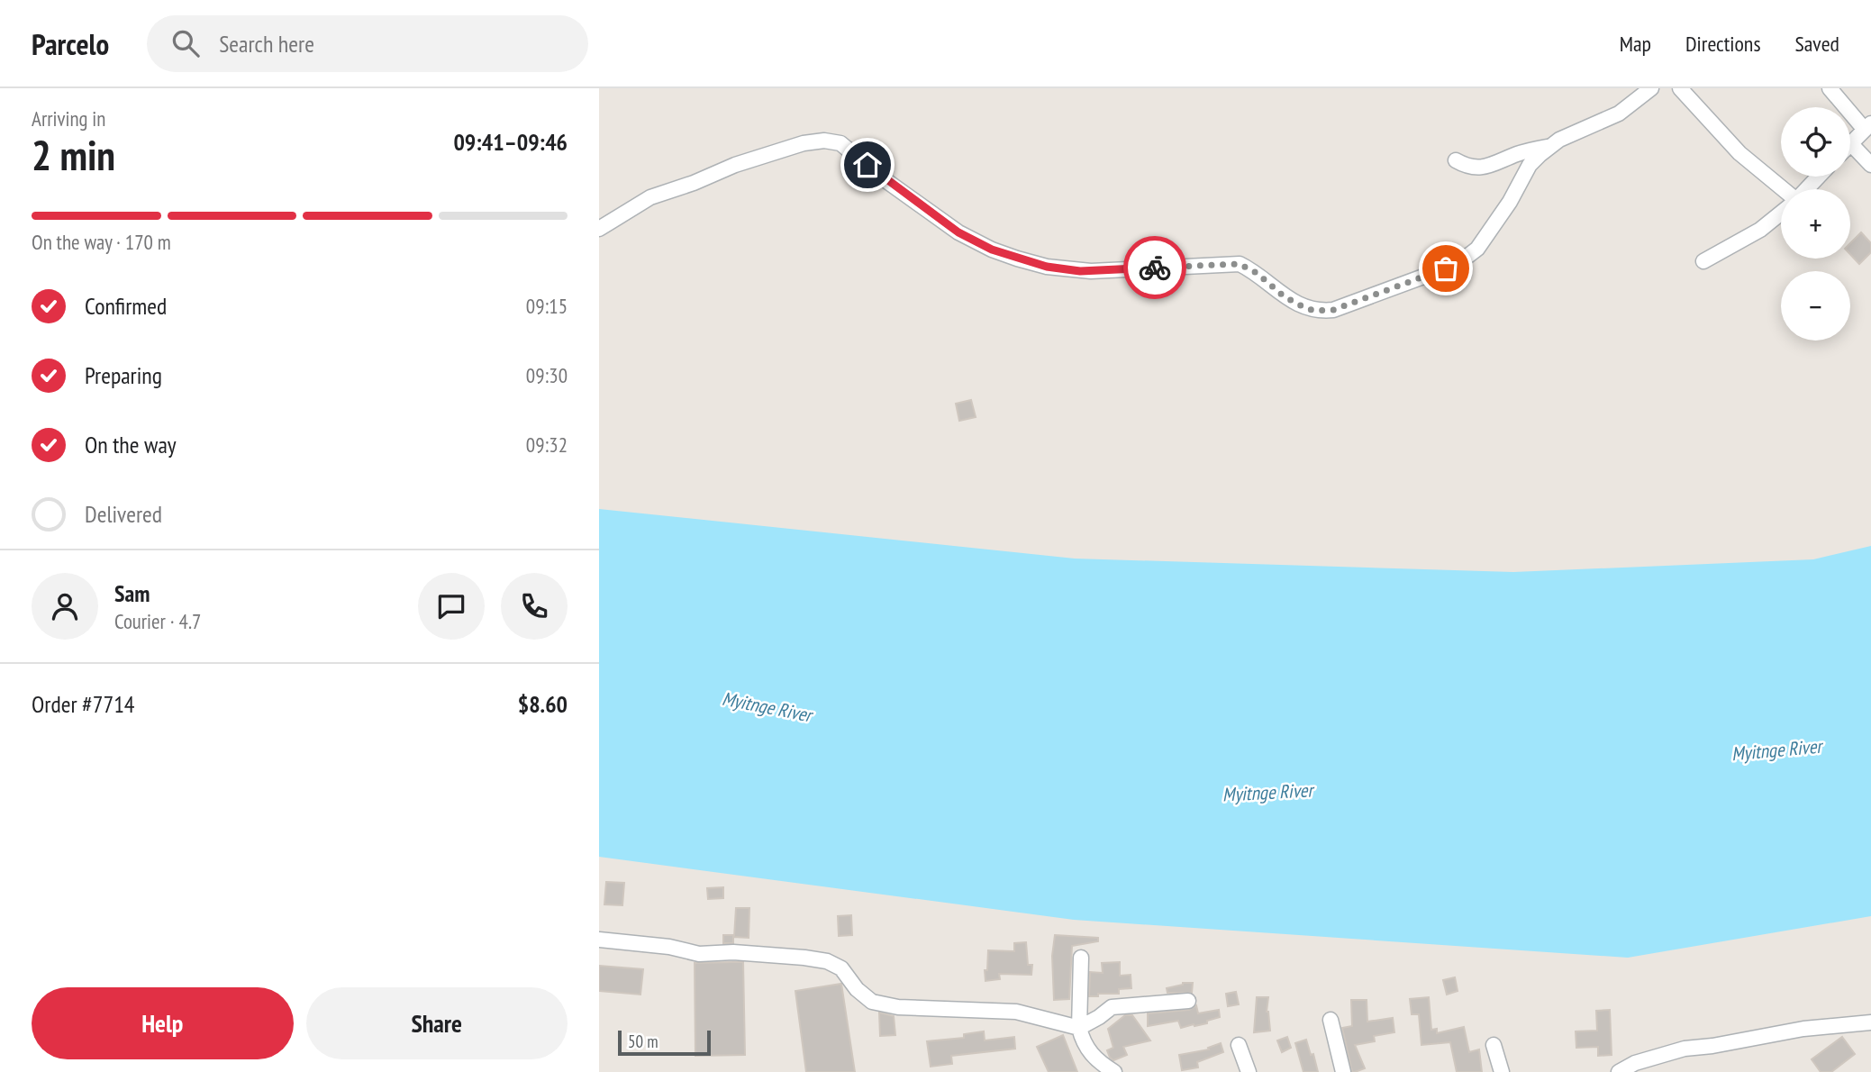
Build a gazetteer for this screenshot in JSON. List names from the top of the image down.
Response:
{
  "water": ["Myitnge River"],
  "scale_bar": "50 m",
  "page": {
    "header": "Parcelo",
    "search": "Search here",
    "nav": ["Map", "Directions", "Saved"],
    "heading": ["2 min", "Arriving in", "09:41–09:46"],
    "panel": [
      "Sam",
      "Courier · 4.7",
      "Order #7714",
      "$8.60"
    ],
    "map_buttons": ["+", "−"],
    "bar": "On the way · 170 m",
    "list": [
      ["Confirmed", "09:15"],
      ["Preparing", "09:30"],
      ["On the way", "09:32"],
      "Delivered"
    ],
    "buttons": ["Help", "Share"],
    "scale": "50 m"
  }
}
